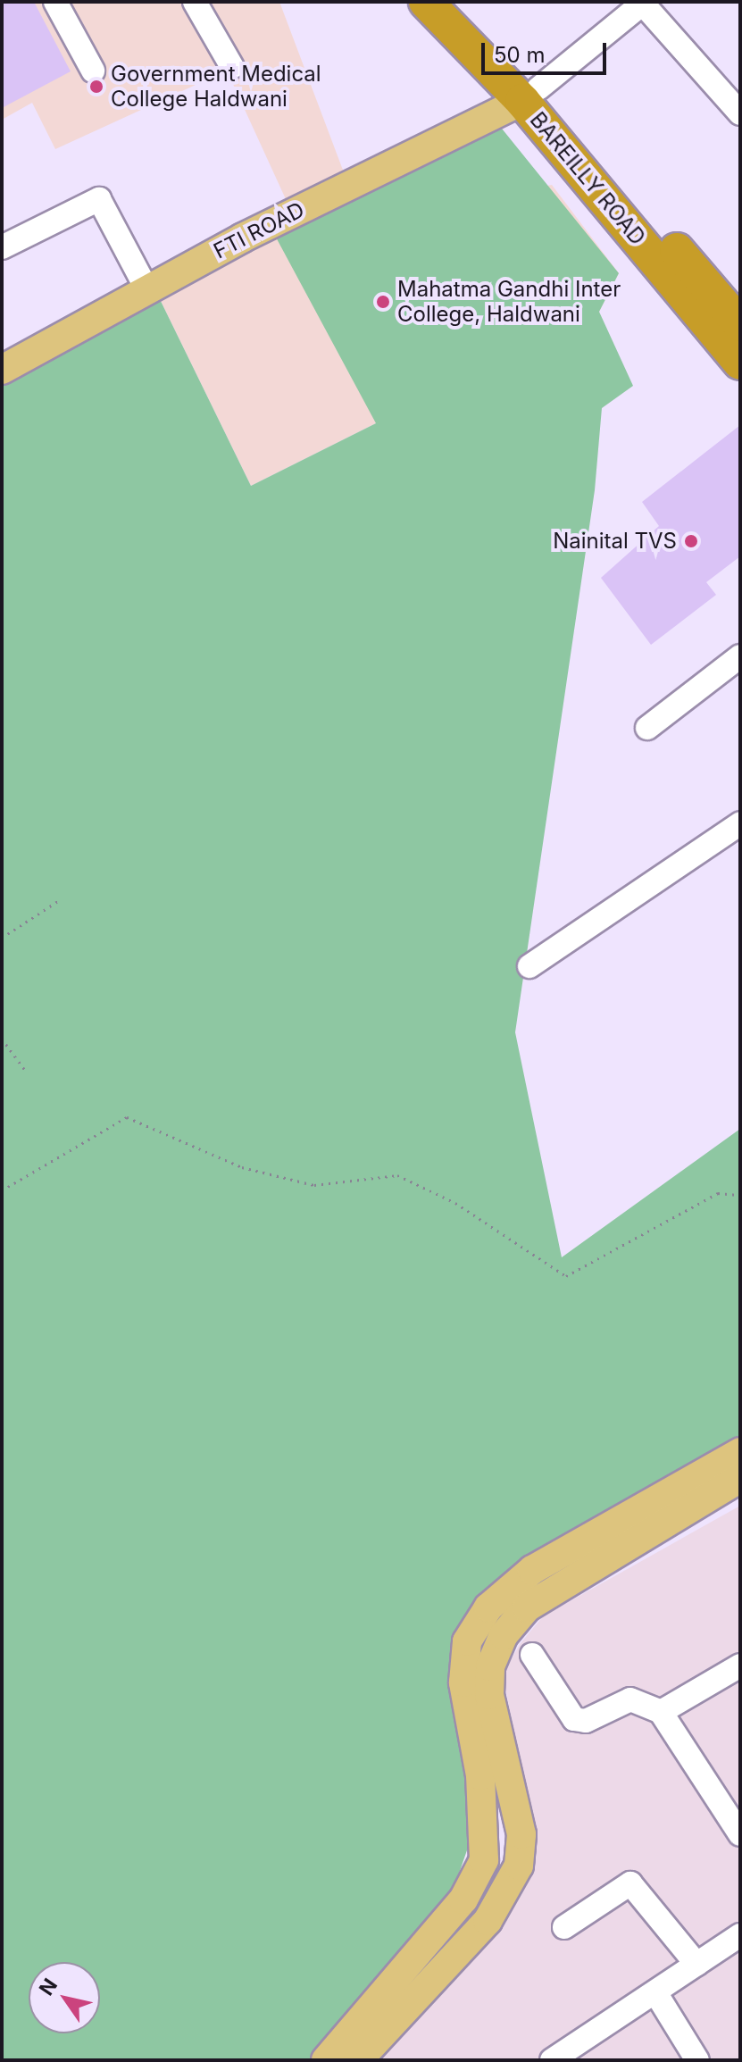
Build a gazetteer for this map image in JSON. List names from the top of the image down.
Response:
{
  "streets": {
    "highway": ["BAREILLY ROAD"],
    "main road": ["FTI ROAD"]
  },
  "crossings": [
    ["BAREILLY ROAD", "FTI ROAD"]
  ],
  "places": ["Government Medical College Haldwani", "Mahatma Gandhi Inter College, Haldwani", "Nainital TVS"],
  "scale_bar": "50 m",
  "north": "top left"
}
